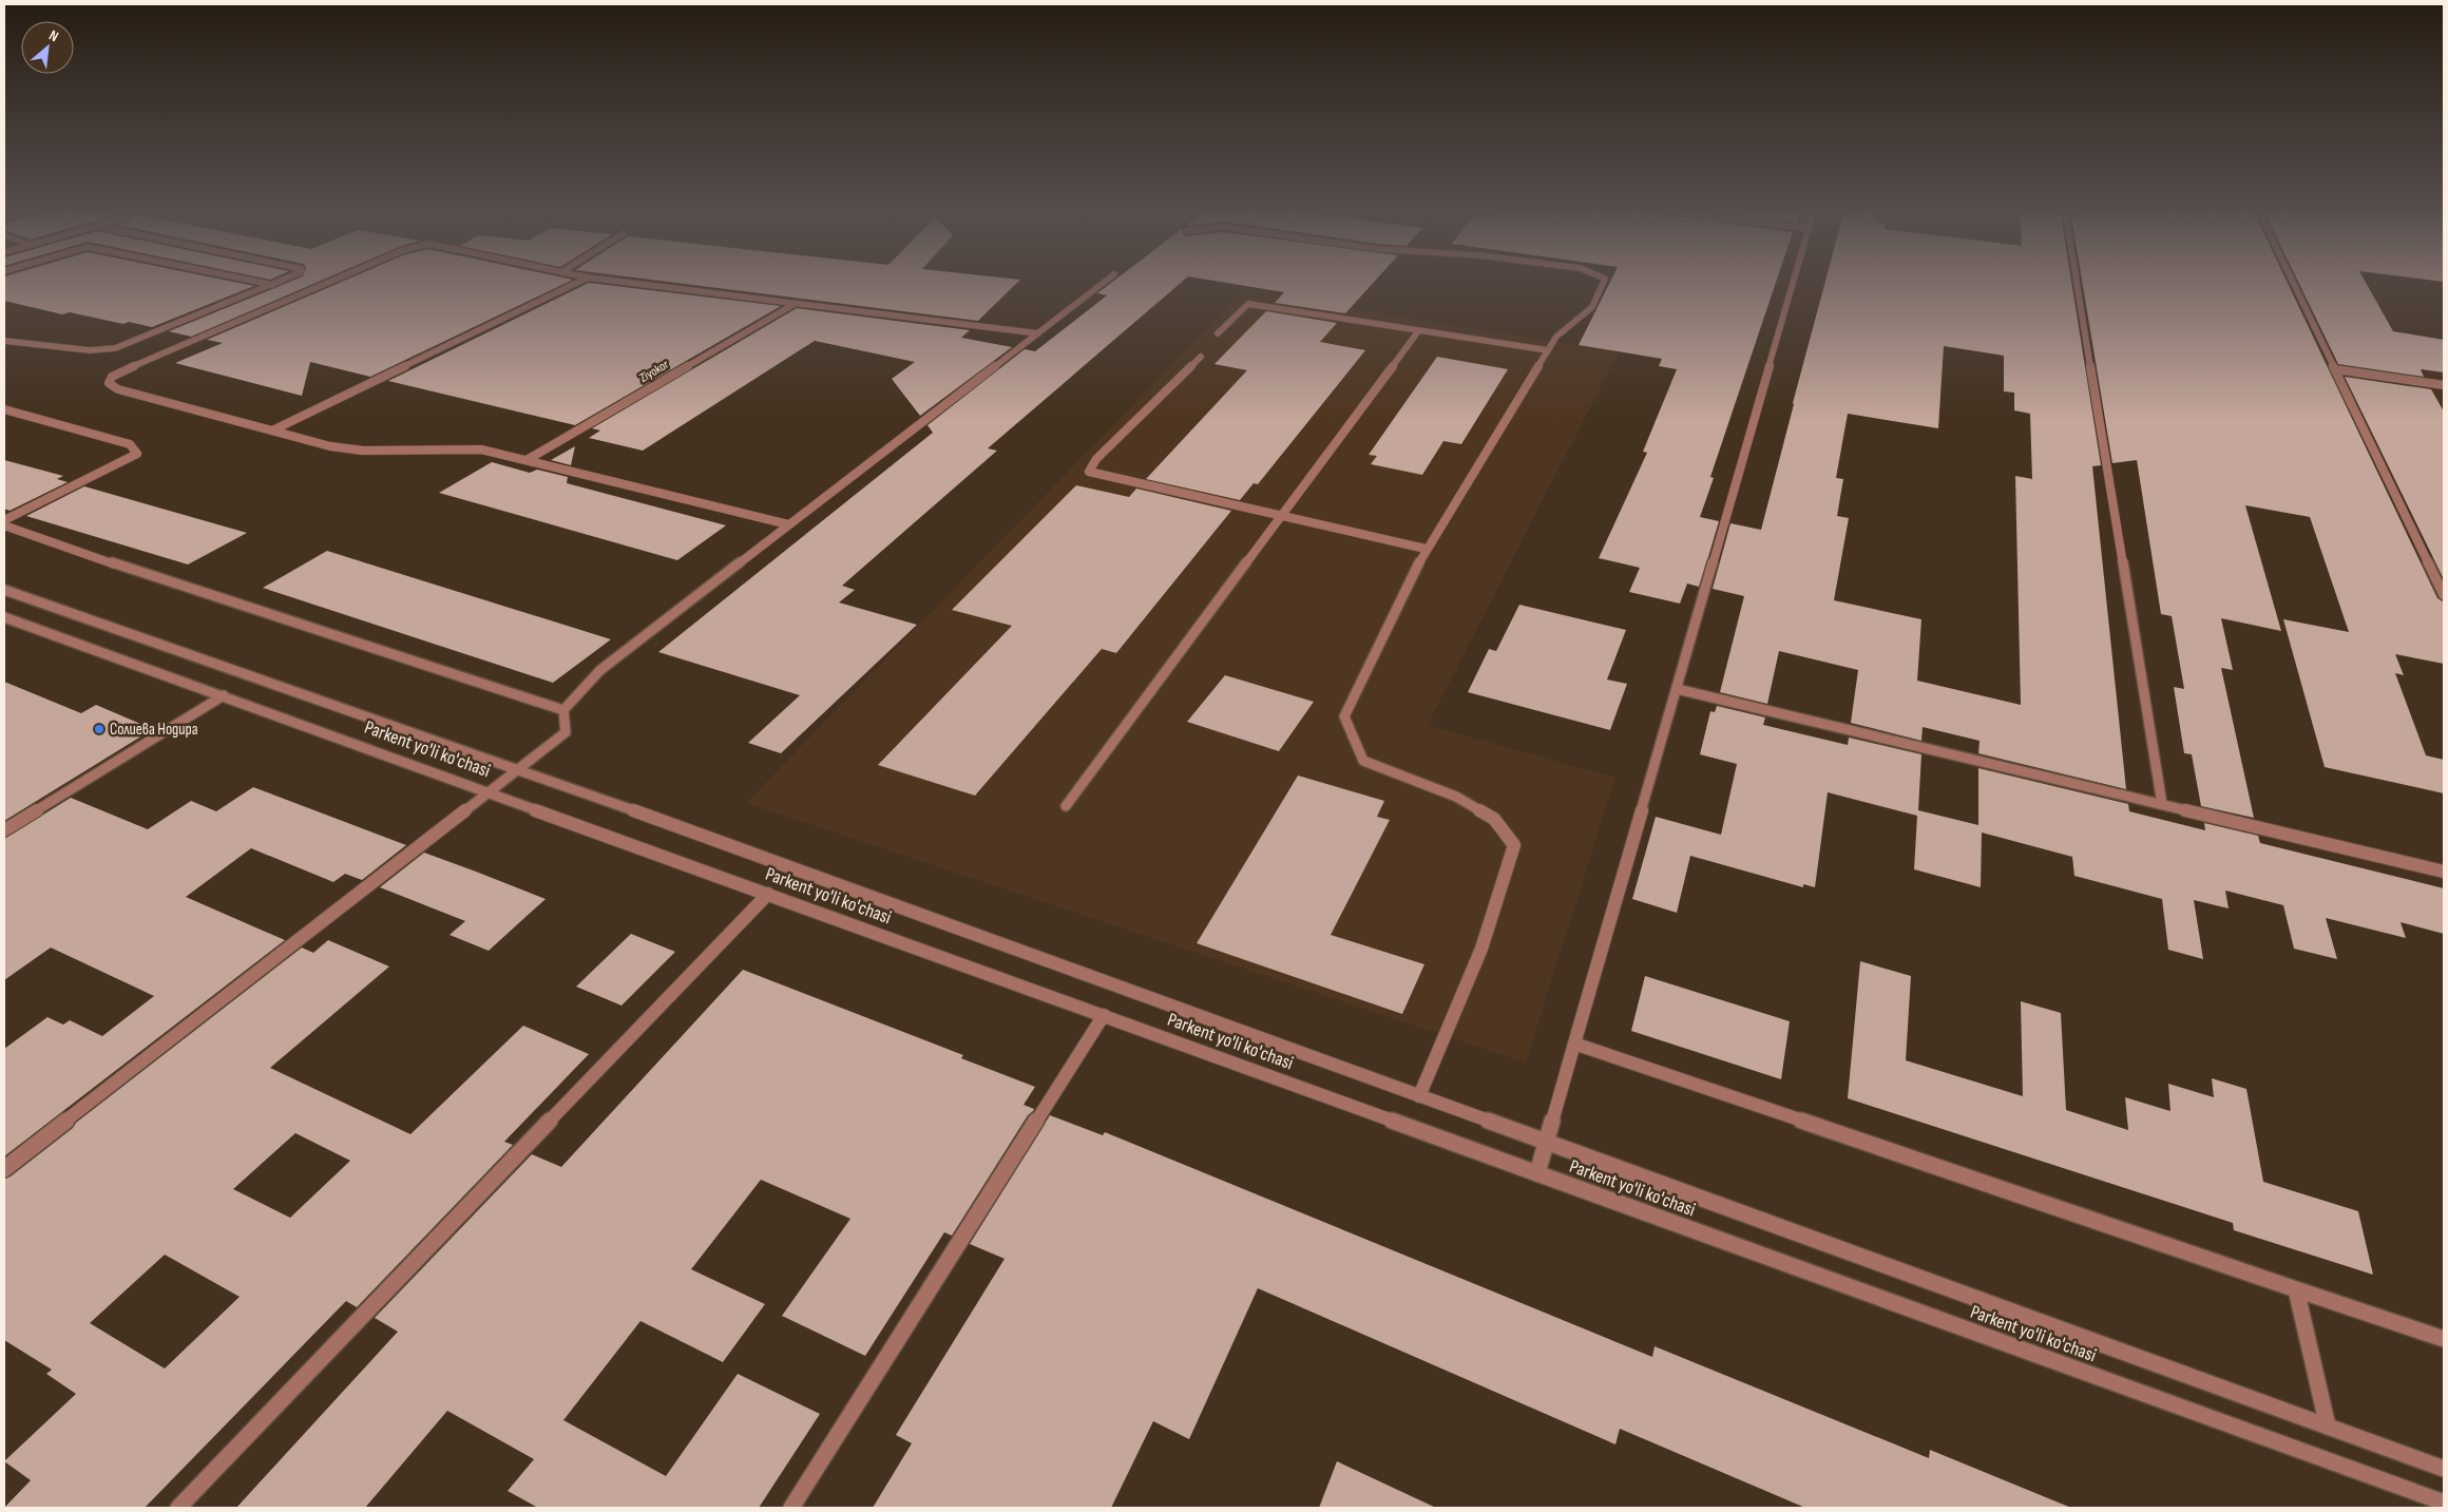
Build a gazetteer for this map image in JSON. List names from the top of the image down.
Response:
{
  "streets": {
    "street": ["Ziyokor", "Parkent yo'li ko'chasi"]
  },
  "places": ["Солиева Нодира"],
  "north": "top right"
}
